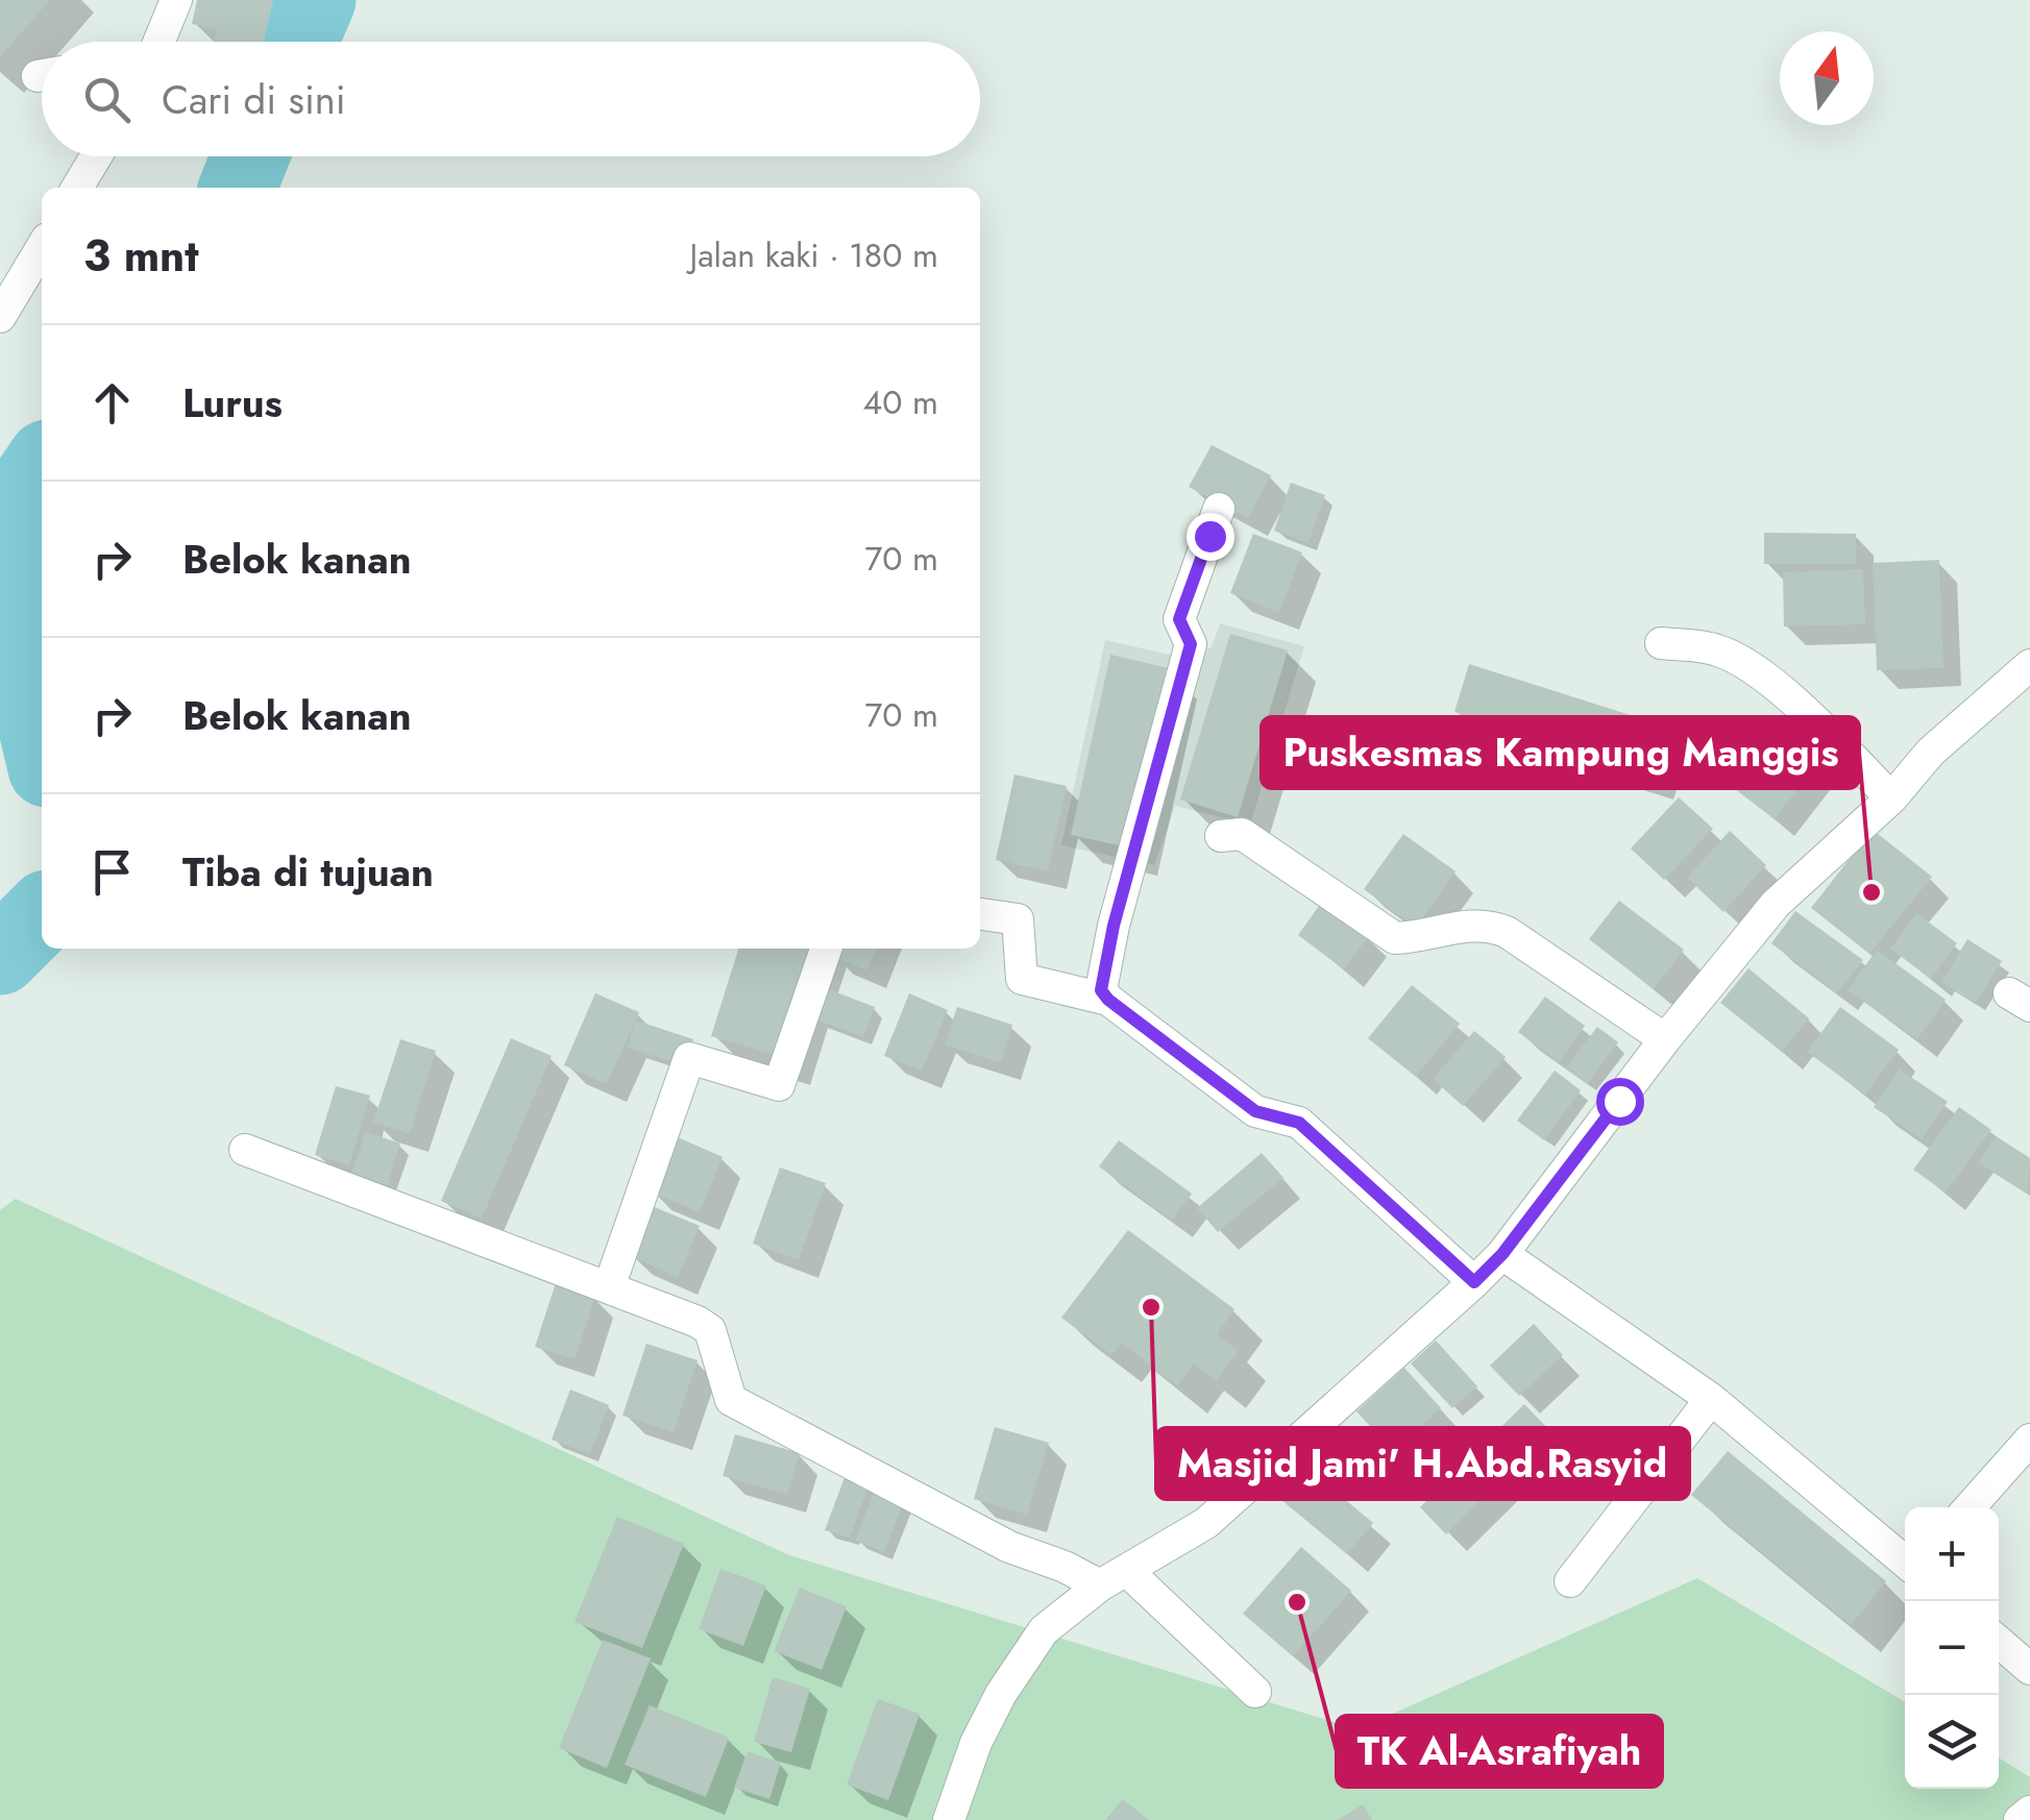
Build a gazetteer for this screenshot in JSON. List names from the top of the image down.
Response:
{
  "places": ["Puskesmas Kampung Manggis", "Masjid Jami' H.Abd.Rasyid", "TK Al-Asrafiyah"],
  "north": "top",
  "page": {
    "search": "Cari di sini",
    "heading": ["3 mnt", "Jalan kaki · 180 m"],
    "list": [
      ["Lurus", "40 m"],
      ["Belok kanan", "70 m"],
      ["Belok kanan", "70 m"],
      "Tiba di tujuan"
    ],
    "map_buttons": ["+", "−"]
  }
}
